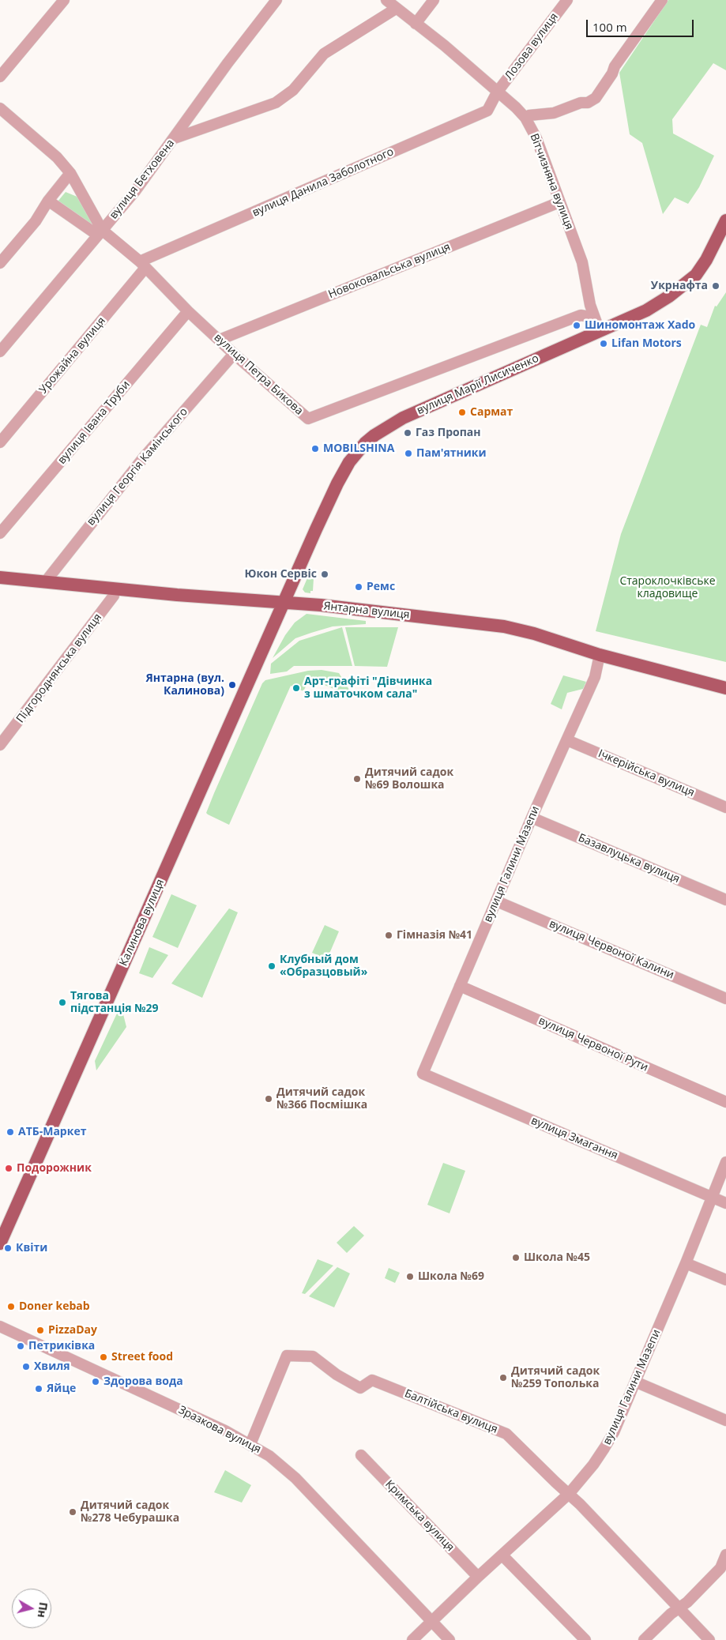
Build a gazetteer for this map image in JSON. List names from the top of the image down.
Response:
{
  "streets": {
    "main road": ["вулиця Марії Лисиченко", "Янтарна вулиця", "Калинова вулиця"],
    "street": [
      "Лозова вулиця",
      "вулиця Бетховена",
      "Вітчизняна вулиця",
      "вулиця Данила Заболотного",
      "Новоковальська вулиця",
      "Урожайна вулиця",
      "вулиця Петра Бикова",
      "вулиця Івана Труби",
      "вулиця Георгія Камінського",
      "Підгороднянська вулиця",
      "Ічкерійська вулиця",
      "Базавлуцька вулиця",
      "вулиця Галини Мазепи",
      "вулиця Червоної Калини",
      "вулиця Червоної Рути",
      "вулиця Змагання",
      "Балтійська вулиця",
      "Зразкова вулиця",
      "Кримська вулиця"
    ]
  },
  "crossings": [
    ["Лозова вулиця", "Вітчизняна вулиця"],
    ["Лозова вулиця", "вулиця Данила Заболотного"],
    ["вулиця Бетховена", "вулиця Петра Бикова"],
    ["Вітчизняна вулиця", "вулиця Данила Заболотного"],
    ["Вітчизняна вулиця", "Новоковальська вулиця"],
    ["Вітчизняна вулиця", "вулиця Петра Бикова"],
    ["Вітчизняна вулиця", "вулиця Марії Лисиченко"],
    ["вулиця Данила Заболотного", "Урожайна вулиця"],
    ["вулиця Данила Заболотного", "вулиця Петра Бикова"],
    ["Новоковальська вулиця", "вулиця Петра Бикова"],
    ["Урожайна вулиця", "вулиця Петра Бикова"],
    ["вулиця Петра Бикова", "вулиця Івана Труби"],
    ["вулиця Петра Бикова", "вулиця Георгія Камінського"],
    ["вулиця Марії Лисиченко", "Янтарна вулиця"],
    ["вулиця Марії Лисиченко", "Калинова вулиця"],
    ["вулиця Георгія Камінського", "Янтарна вулиця"],
    ["Янтарна вулиця", "Підгороднянська вулиця"],
    ["Янтарна вулиця", "вулиця Галини Мазепи"],
    ["Янтарна вулиця", "Калинова вулиця"],
    ["Ічкерійська вулиця", "вулиця Галини Мазепи"],
    ["Базавлуцька вулиця", "вулиця Галини Мазепи"],
    ["вулиця Галини Мазепи", "вулиця Червоної Калини"],
    ["вулиця Галини Мазепи", "вулиця Червоної Рути"],
    ["вулиця Галини Мазепи", "вулиця Змагання"],
    ["вулиця Галини Мазепи", "Балтійська вулиця"],
    ["вулиця Галини Мазепи", "Зразкова вулиця"],
    ["вулиця Галини Мазепи", "Кримська вулиця"],
    ["Балтійська вулиця", "Зразкова вулиця"]
  ],
  "parks": ["Староклочківське кладовище"],
  "places": [
    "Укрнафта",
    "Шиномонтаж Xado",
    "Lifan Motors",
    "Сармат",
    "Газ Пропан",
    "MOBILSHINA",
    "Пам'ятники",
    "Юкон Сервіс",
    "Ремс",
    "Янтарна (вул. Калинова)",
    "Арт-графіті \"Дівчинка з шматочком сала\"",
    "Дитячий садок №69 Волошка",
    "Гімназія №41",
    "Клубный дом «Образцовый»",
    "Тягова пiдстанцiя №29",
    "Дитячий садок №366 Посмішка",
    "АТБ-Маркет",
    "Подорожник",
    "Квіти",
    "Школа №45",
    "Школа №69",
    "Doner kebab",
    "PizzaDay",
    "Петриківка",
    "Street food",
    "Хвиля",
    "Дитячий садок №259 Тополька",
    "Здорова вода",
    "Яйце",
    "Дитячий садок №278 Чебурашка"
  ],
  "scale_bar": "100 m",
  "north": "right"
}
